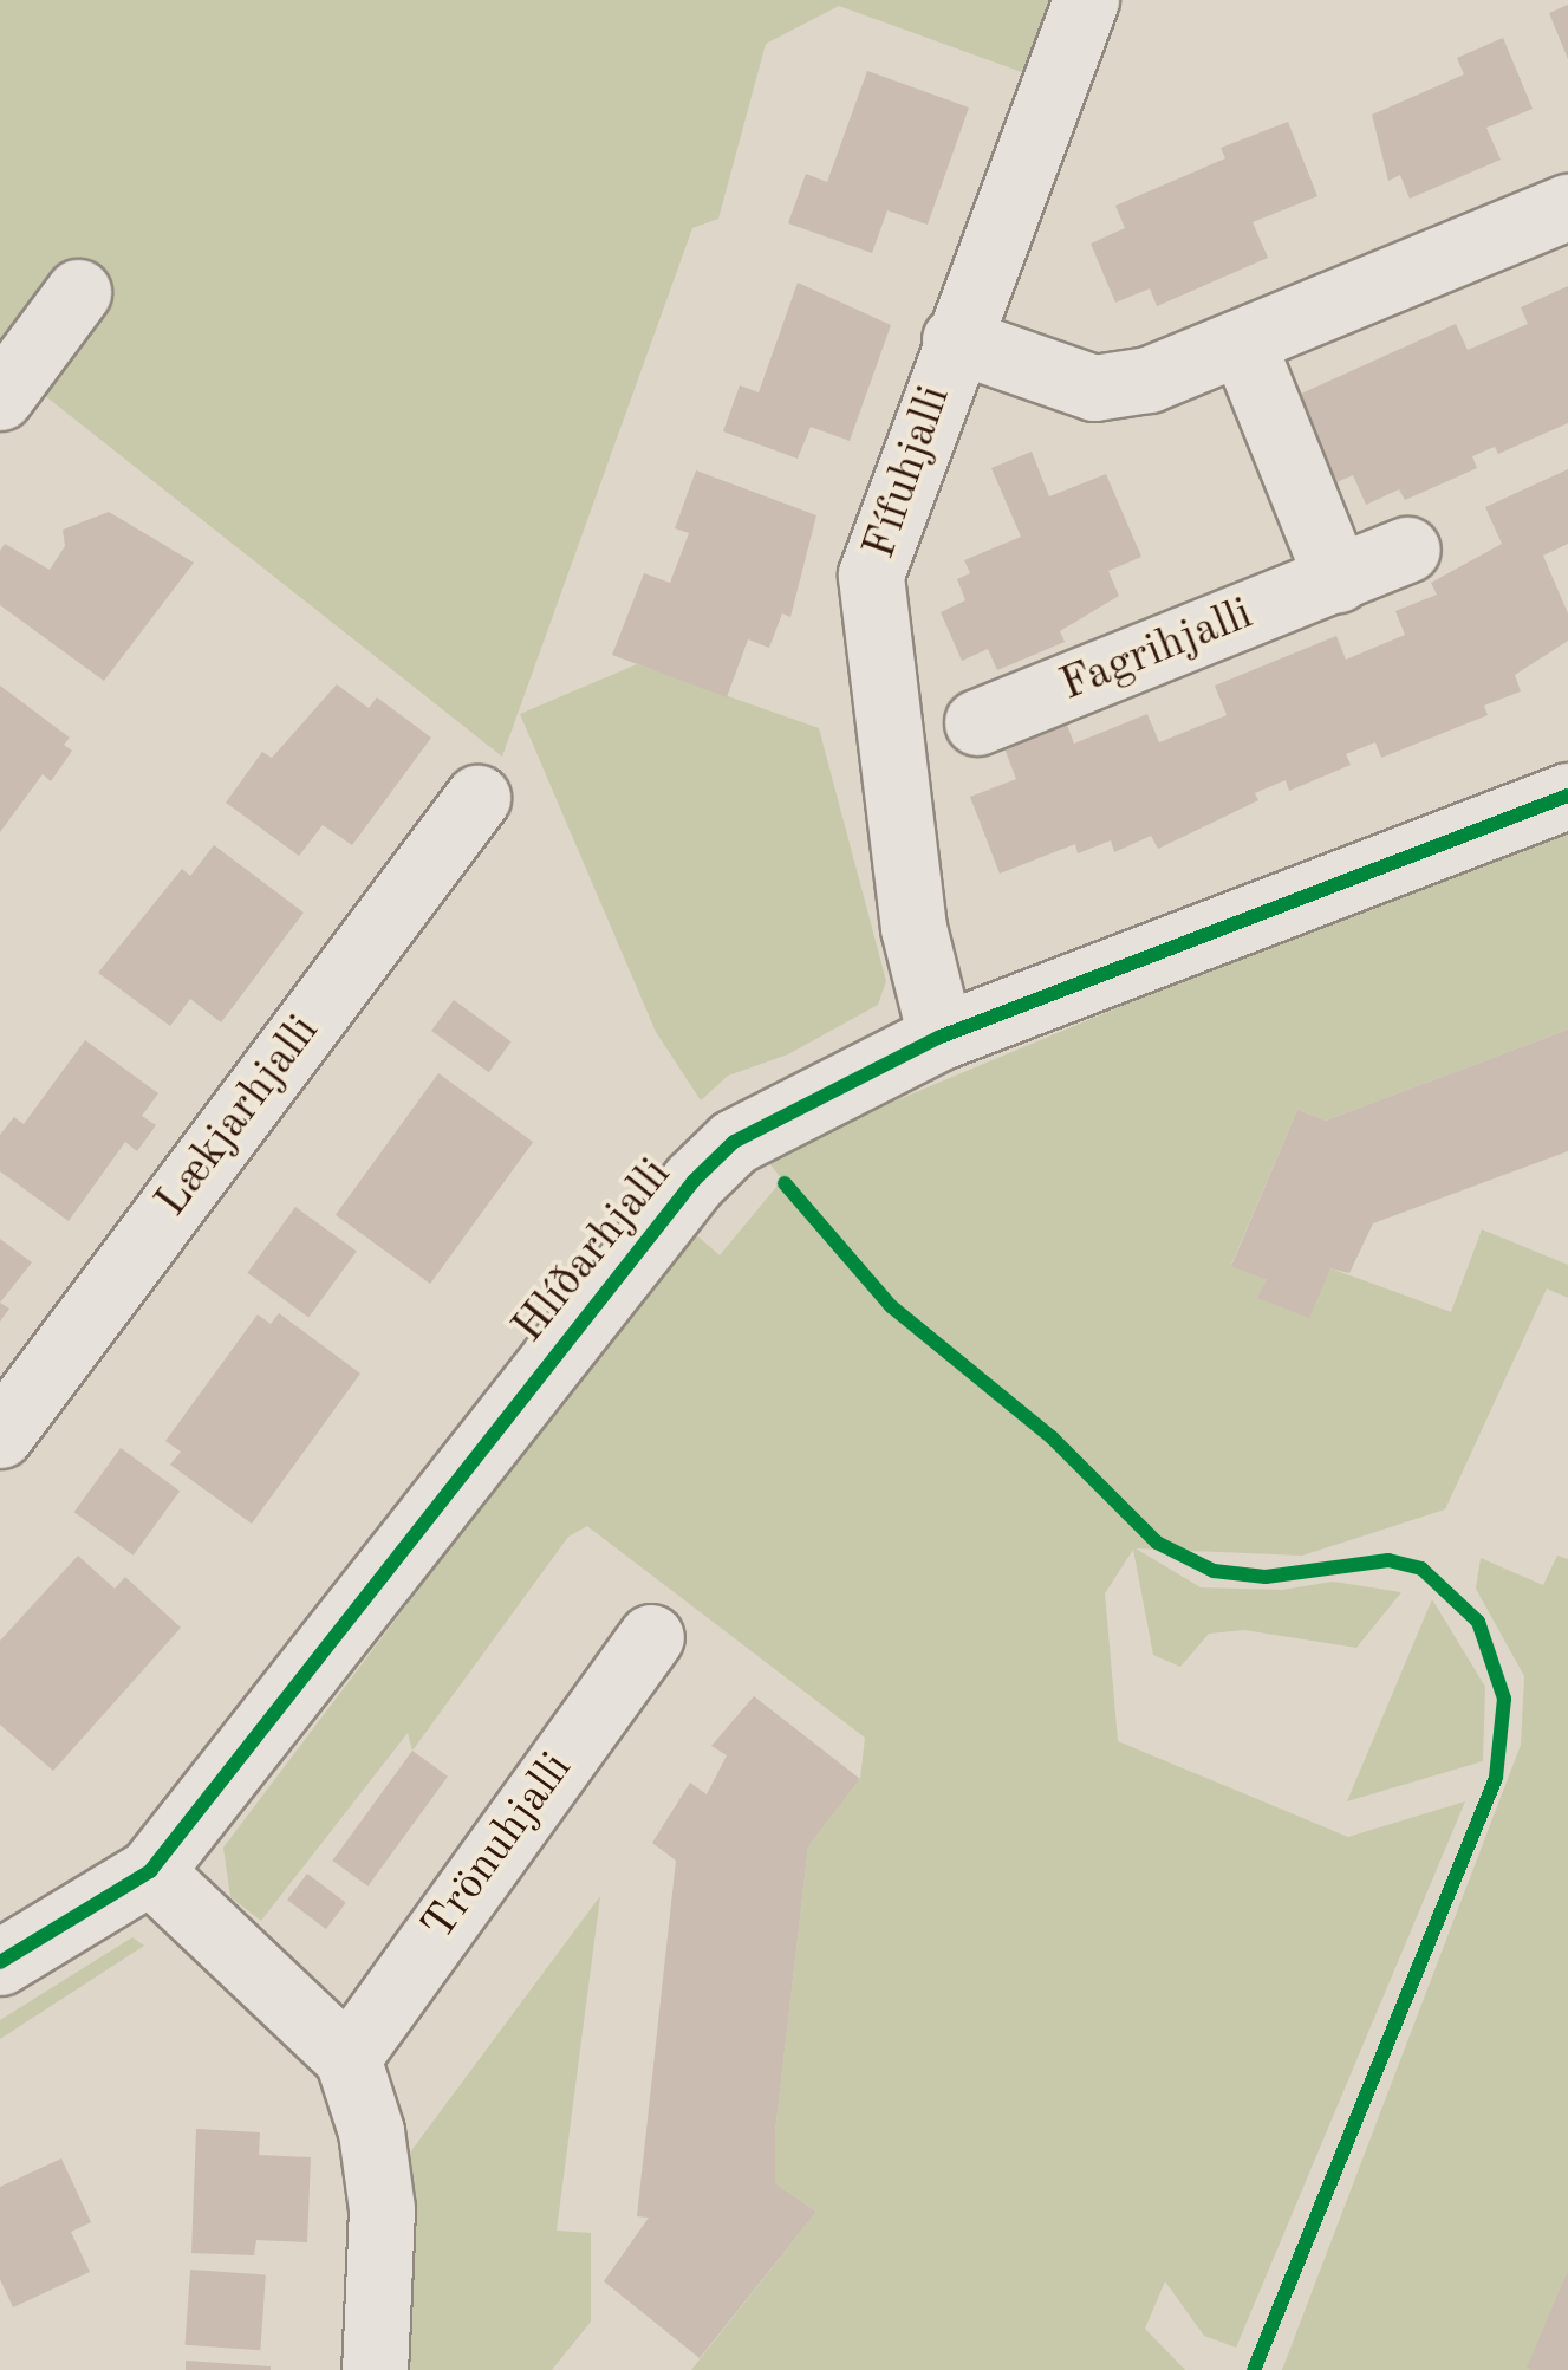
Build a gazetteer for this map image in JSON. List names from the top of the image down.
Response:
{
  "streets": {
    "street": [
      "Fífuhjalli",
      "Fagrihjalli",
      "Lækjarhjalli",
      "Hlíðarhjalli",
      "Trönuhjalli"
    ]
  },
  "crossings": [
    ["Fífuhjalli", "Hlíðarhjalli"]
  ]
}
